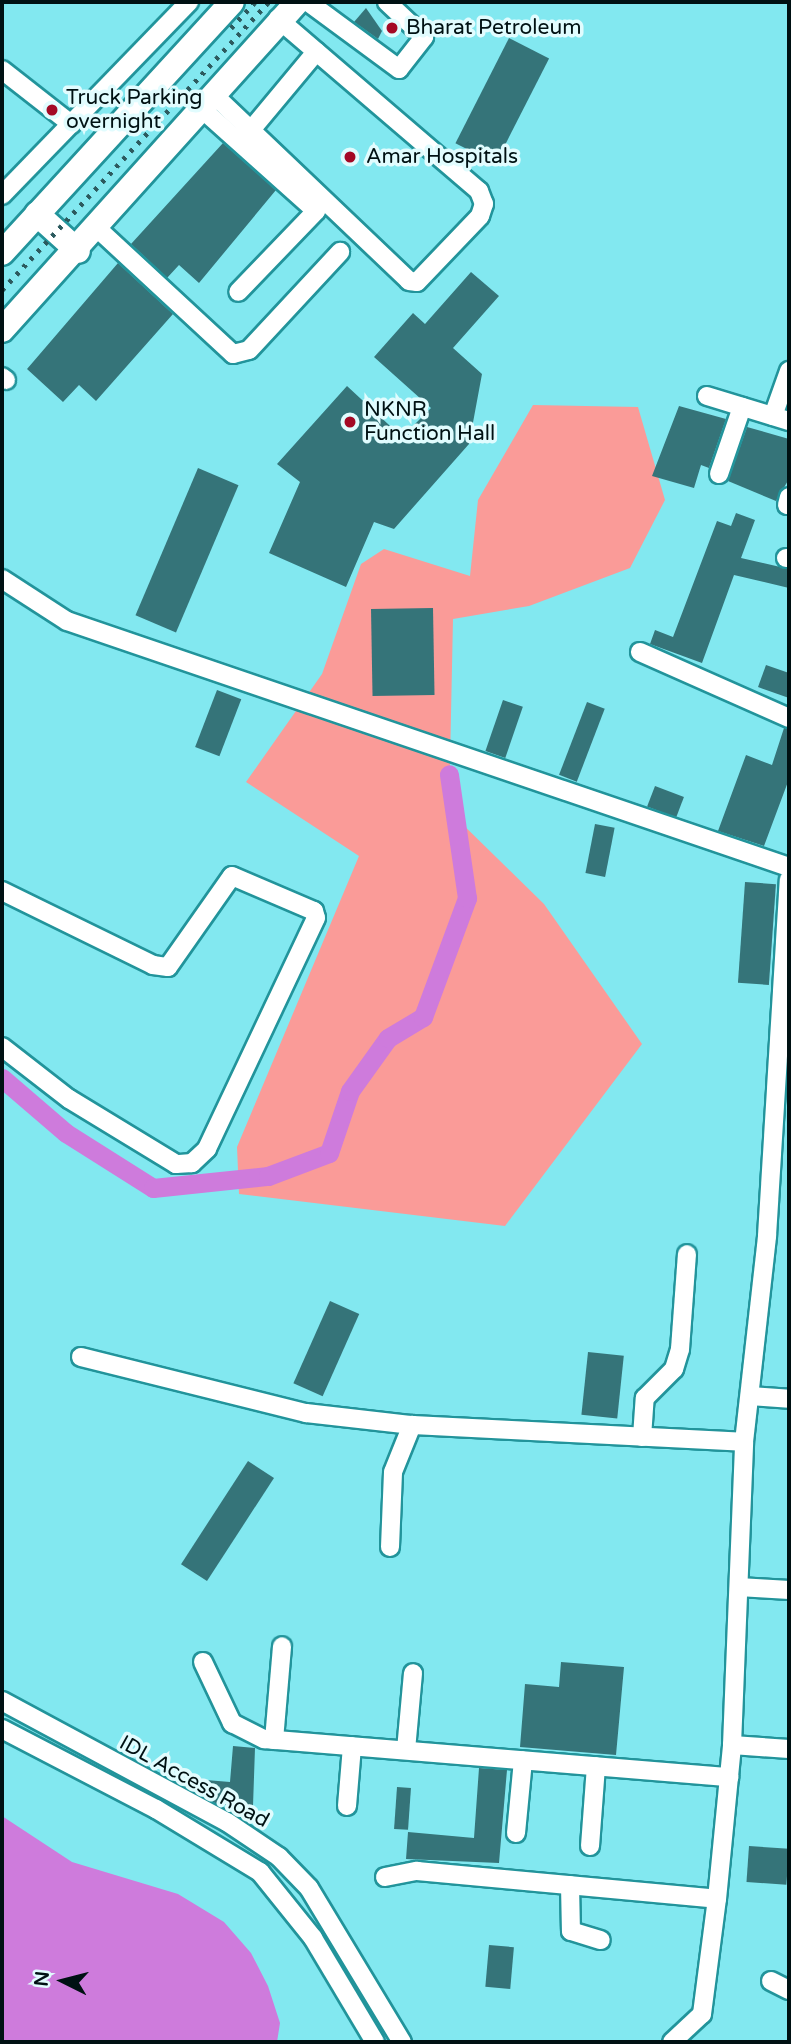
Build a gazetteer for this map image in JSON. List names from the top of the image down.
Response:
{
  "streets": {
    "street": ["IDL Access Road"]
  },
  "places": [
    "Bharat Petroleum",
    "Truck Parking overnight",
    "Amar Hospitals",
    "NKNR Function Hall"
  ],
  "north": "left"
}
